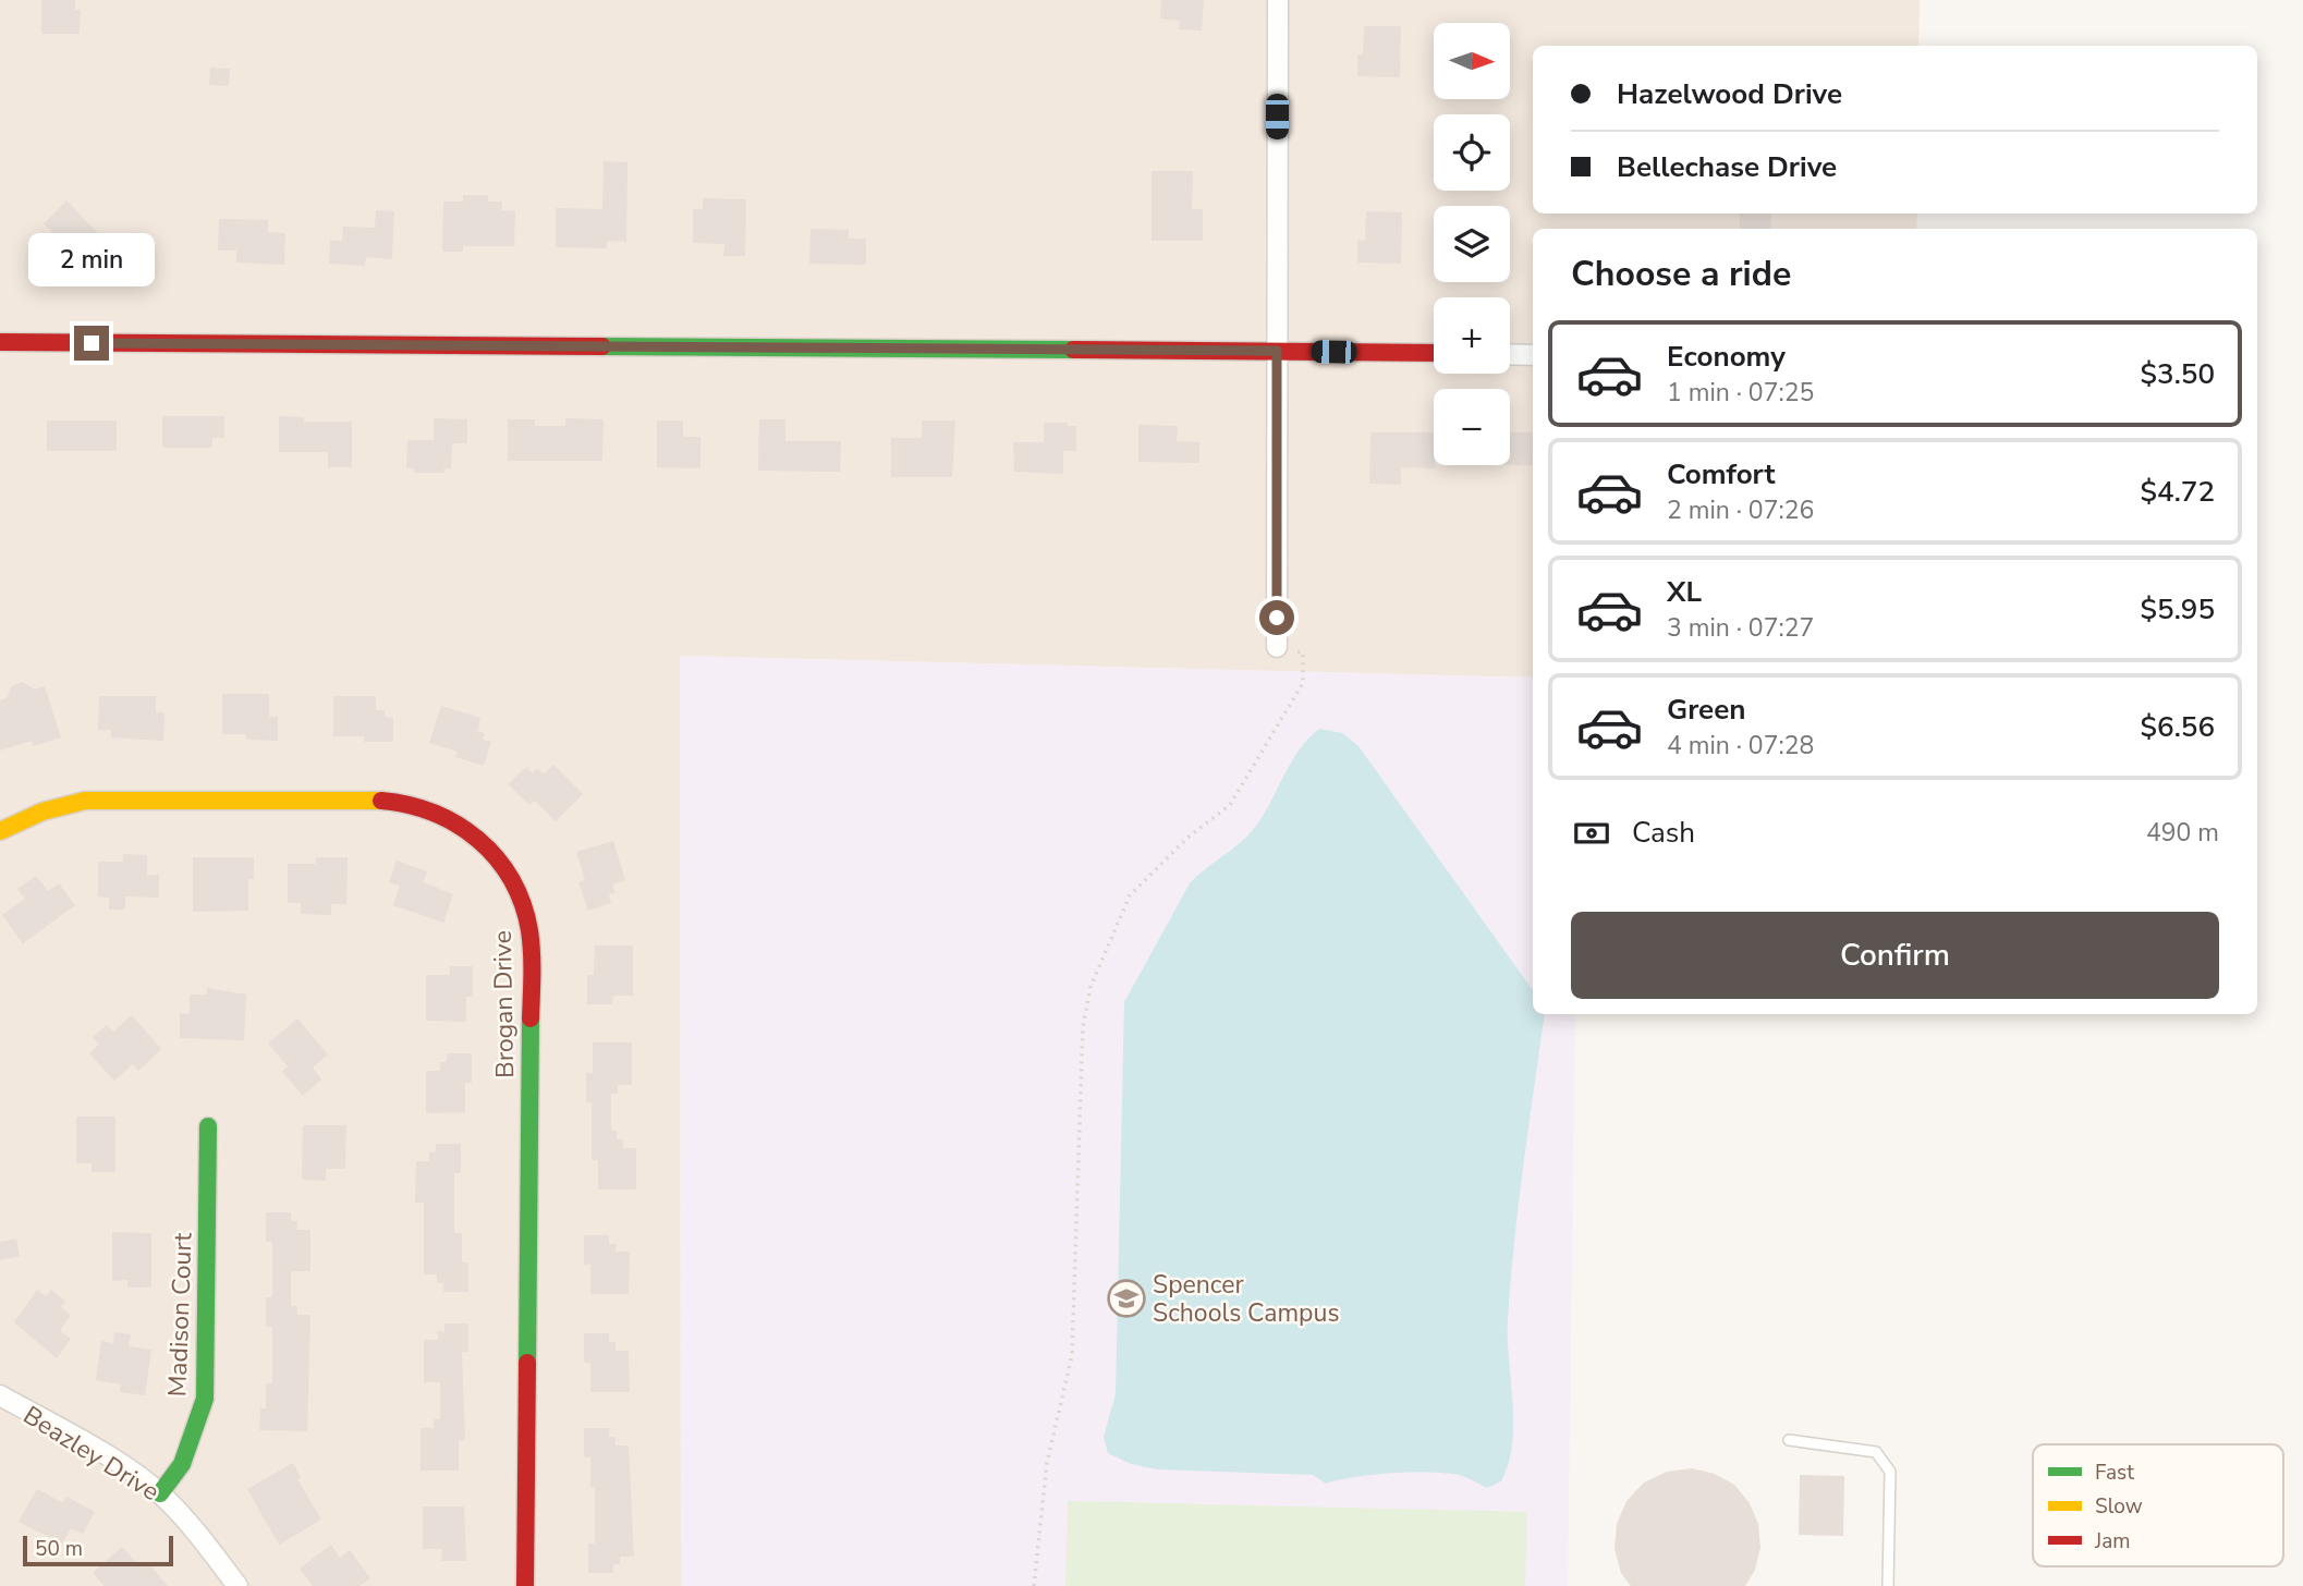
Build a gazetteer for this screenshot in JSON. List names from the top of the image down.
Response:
{
  "streets": {
    "street": ["Brogan Drive", "Madison Court", "Beazley Drive"]
  },
  "crossings": [
    ["Madison Court", "Beazley Drive"]
  ],
  "places": {
    "school or university": ["Spencer Schools Campus"]
  },
  "legend": ["Fast", "Slow", "Jam"],
  "scale_bar": "50 m",
  "north": "right",
  "page": {
    "map_buttons": ["+", "−"],
    "banner": ["Hazelwood Drive", "Bellechase Drive"],
    "heading": "Choose a ride",
    "bubble": "2 min",
    "list": [
      {
        "name": "Economy",
        "note": "1 min · 07:25",
        "value": "$3.50"
      },
      {
        "name": "Comfort",
        "note": "2 min · 07:26",
        "value": "$4.72"
      },
      {
        "name": "XL",
        "note": "3 min · 07:27",
        "value": "$5.95"
      },
      {
        "name": "Green",
        "note": "4 min · 07:28",
        "value": "$6.56"
      }
    ],
    "pay": ["Cash", "490 m"],
    "buttons": "Confirm",
    "scale": "50 m"
  }
}
